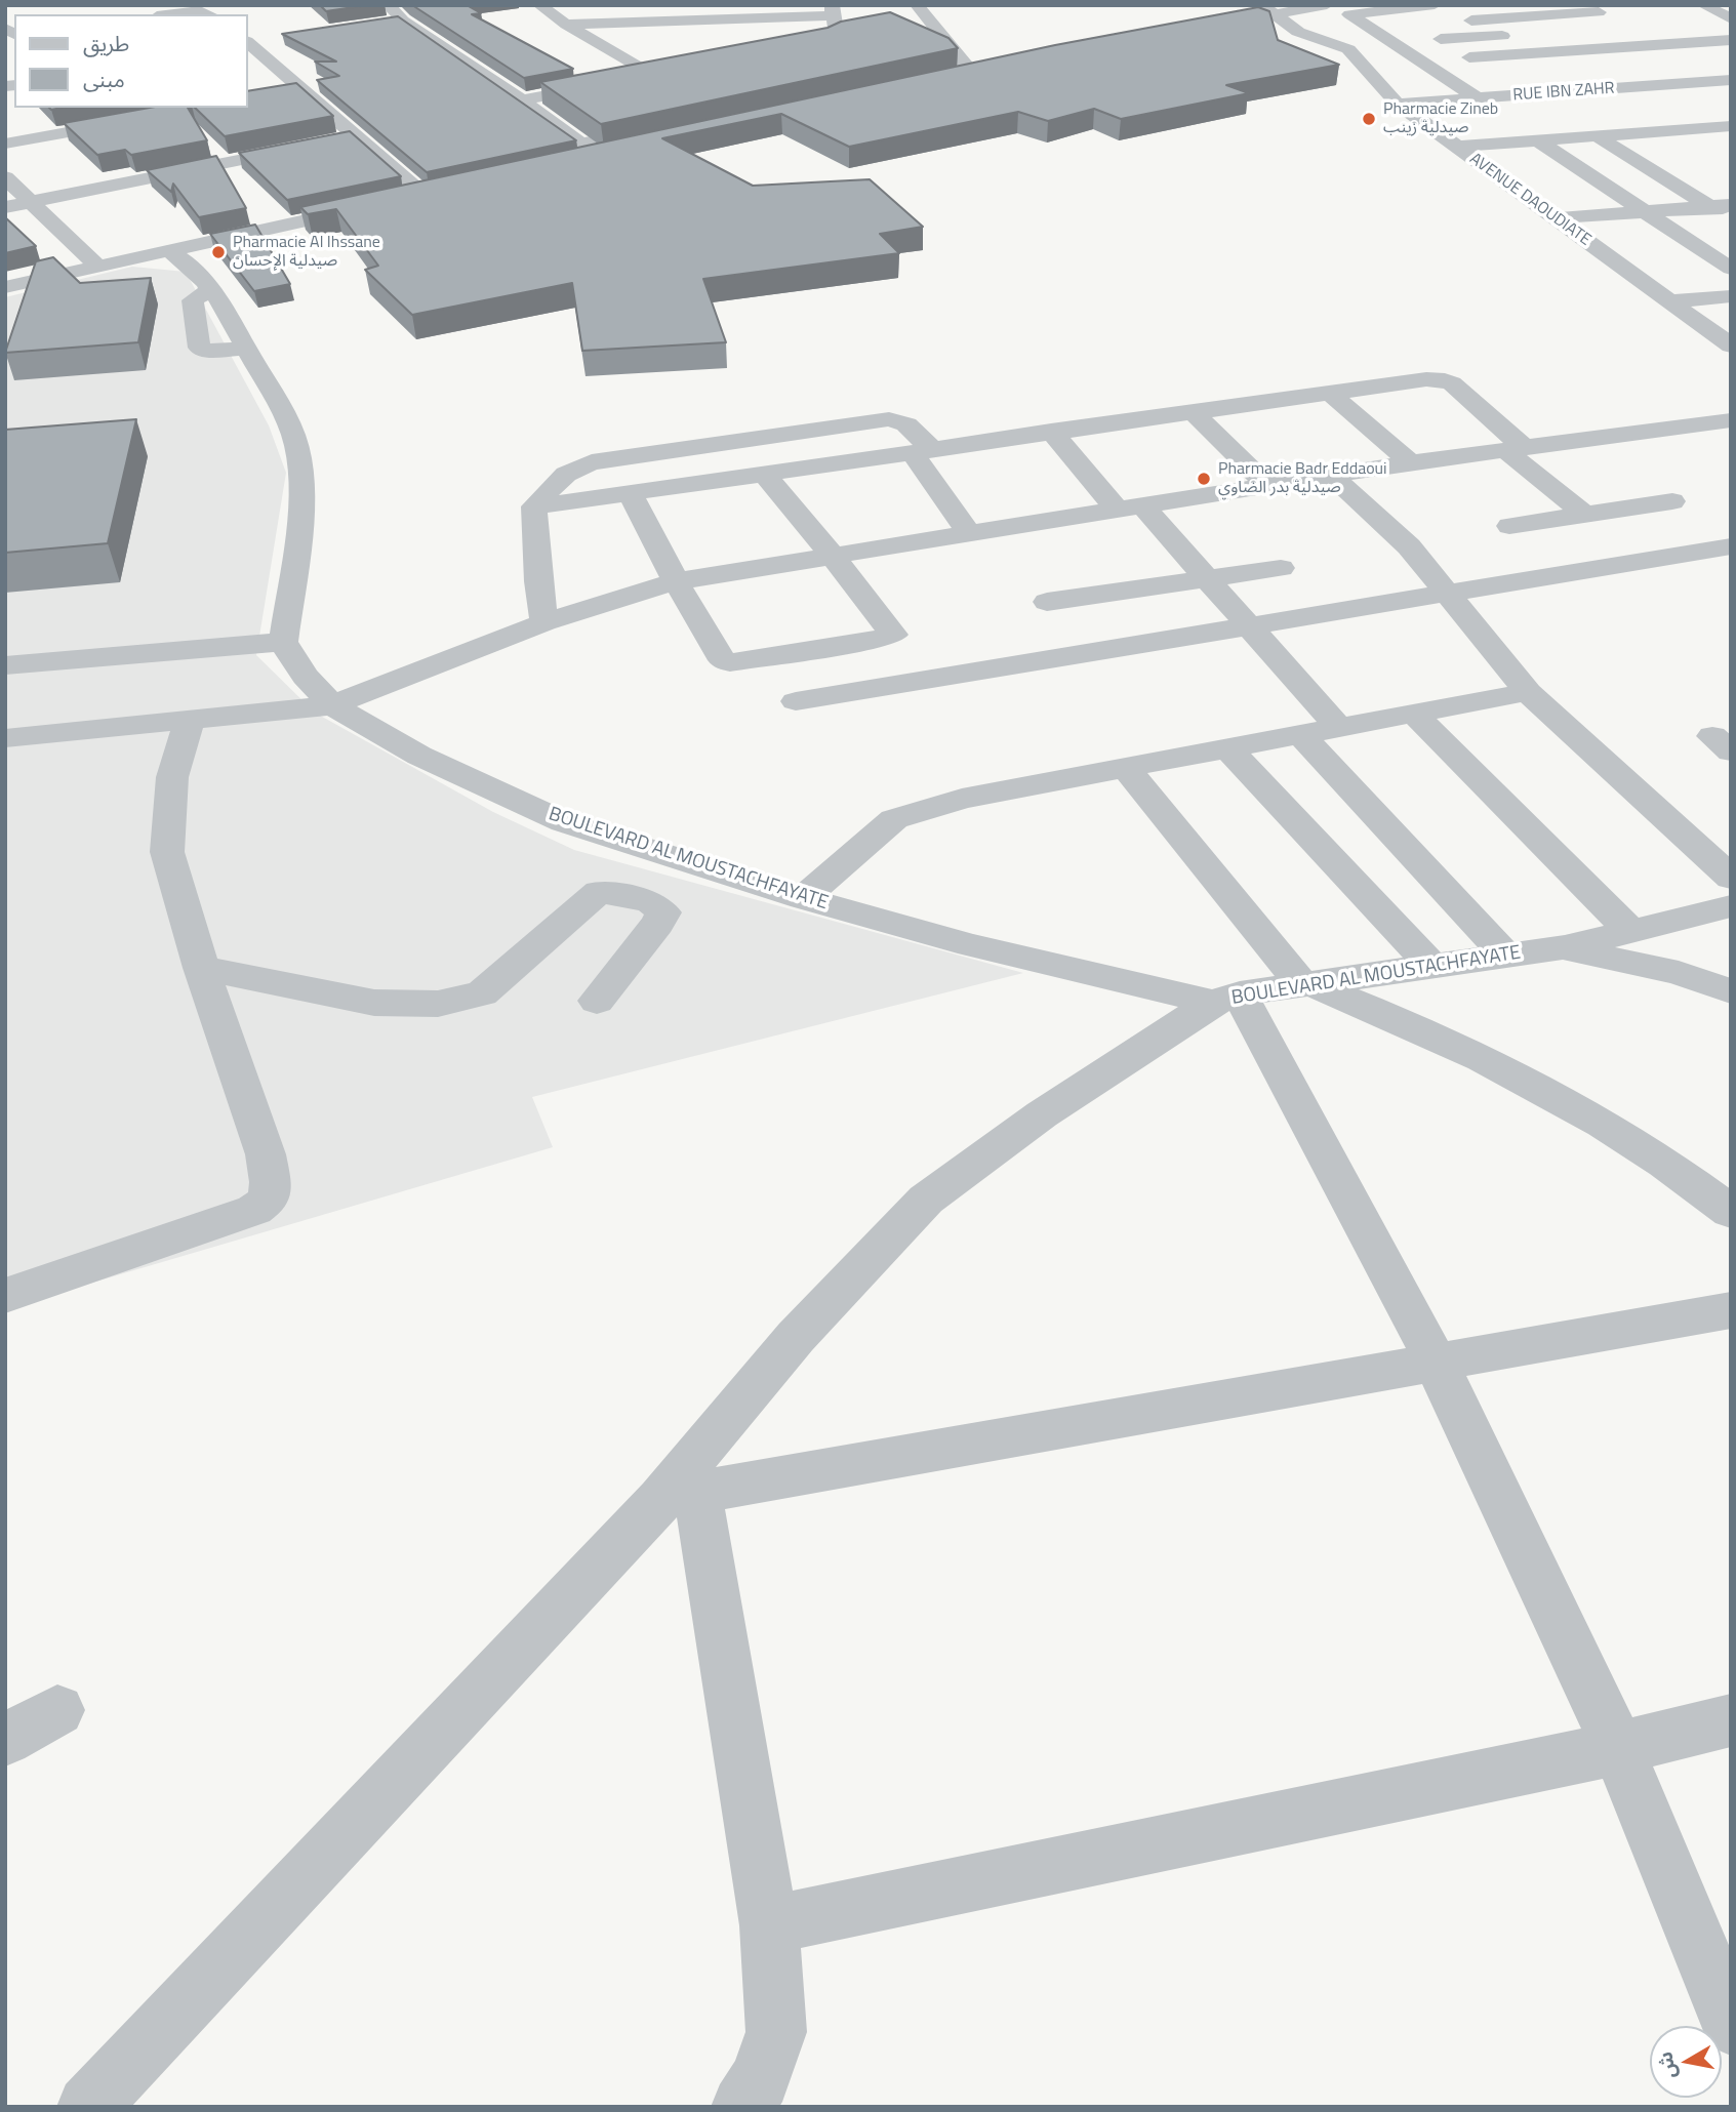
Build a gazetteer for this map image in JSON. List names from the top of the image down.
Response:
{
  "streets": {
    "street": ["RUE IBN ZAHR", "AVENUE DAOUDIATE", "BOULEVARD AL MOUSTACHFAYATE"]
  },
  "crossings": [
    ["RUE IBN ZAHR", "AVENUE DAOUDIATE"]
  ],
  "places": ["Pharmacie Zineb صيدلية زينب", "Pharmacie Al Ihssane صيدلية الإحسان", "Pharmacie Badr Eddaoui صيدلية بدر الضاوي"],
  "legend": ["طريق", "مبنى"],
  "north": "left"
}
